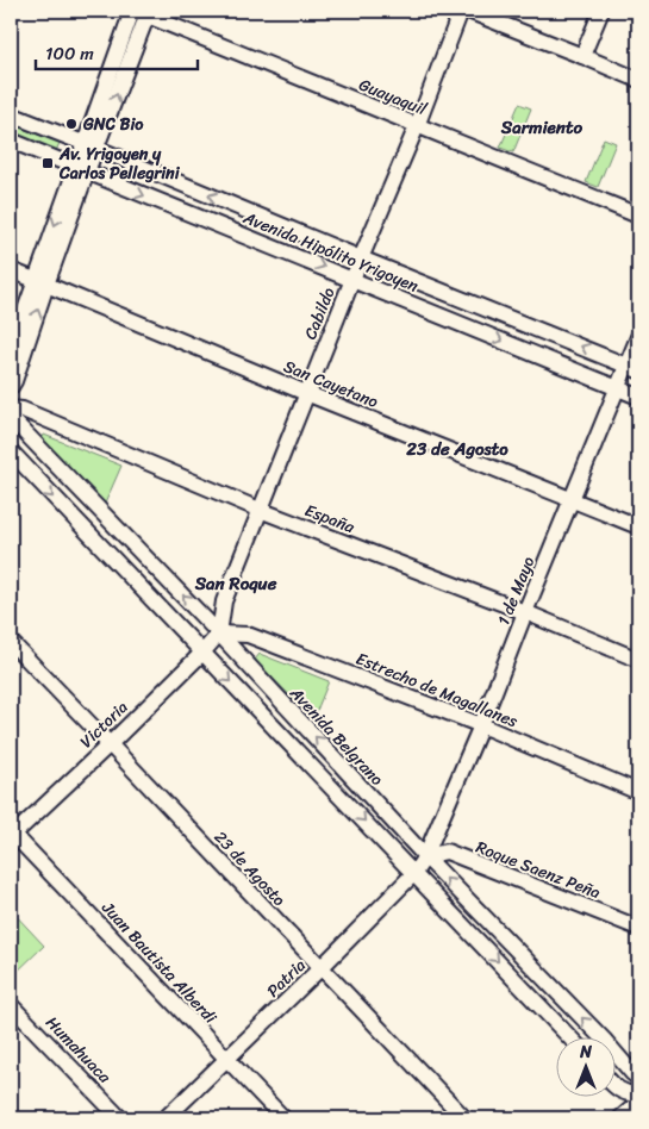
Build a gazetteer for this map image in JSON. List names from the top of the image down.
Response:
{
  "streets": {
    "street": [
      "Guayaquil",
      "Avenida Hipólito Yrigoyen",
      "Cabildo",
      "San Cayetano",
      "España",
      "1 de Mayo",
      "Estrecho de Magallanes",
      "Victoria",
      "Avenida Belgrano",
      "23 de Agosto",
      "Roque Saenz Peña",
      "Juan Bautista Alberdi",
      "Patria",
      "Humahuaca"
    ]
  },
  "crossings": [
    ["Guayaquil", "Cabildo"],
    ["Avenida Hipólito Yrigoyen", "Cabildo"],
    ["Avenida Hipólito Yrigoyen", "1 de Mayo"],
    ["Cabildo", "San Cayetano"],
    ["Cabildo", "España"],
    ["Cabildo", "Estrecho de Magallanes"],
    ["Cabildo", "Victoria"],
    ["Cabildo", "Avenida Belgrano"],
    ["San Cayetano", "1 de Mayo"],
    ["España", "1 de Mayo"],
    ["1 de Mayo", "Estrecho de Magallanes"],
    ["1 de Mayo", "Avenida Belgrano"],
    ["1 de Mayo", "Roque Saenz Peña"],
    ["1 de Mayo", "Patria"],
    ["Estrecho de Magallanes", "Victoria"],
    ["Estrecho de Magallanes", "Avenida Belgrano"],
    ["Victoria", "Avenida Belgrano"],
    ["Victoria", "23 de Agosto"],
    ["Victoria", "Juan Bautista Alberdi"],
    ["Avenida Belgrano", "Roque Saenz Peña"],
    ["Avenida Belgrano", "Patria"],
    ["23 de Agosto", "Patria"],
    ["Roque Saenz Peña", "Patria"],
    ["Juan Bautista Alberdi", "Patria"]
  ],
  "districts": ["Sarmiento", "23 de Agosto", "San Roque"],
  "places": {
    "other": ["GNC Bio"],
    "transit": ["Av. Yrigoyen y Carlos Pellegrini"]
  },
  "scale_bar": "100 m",
  "north": "top"
}
